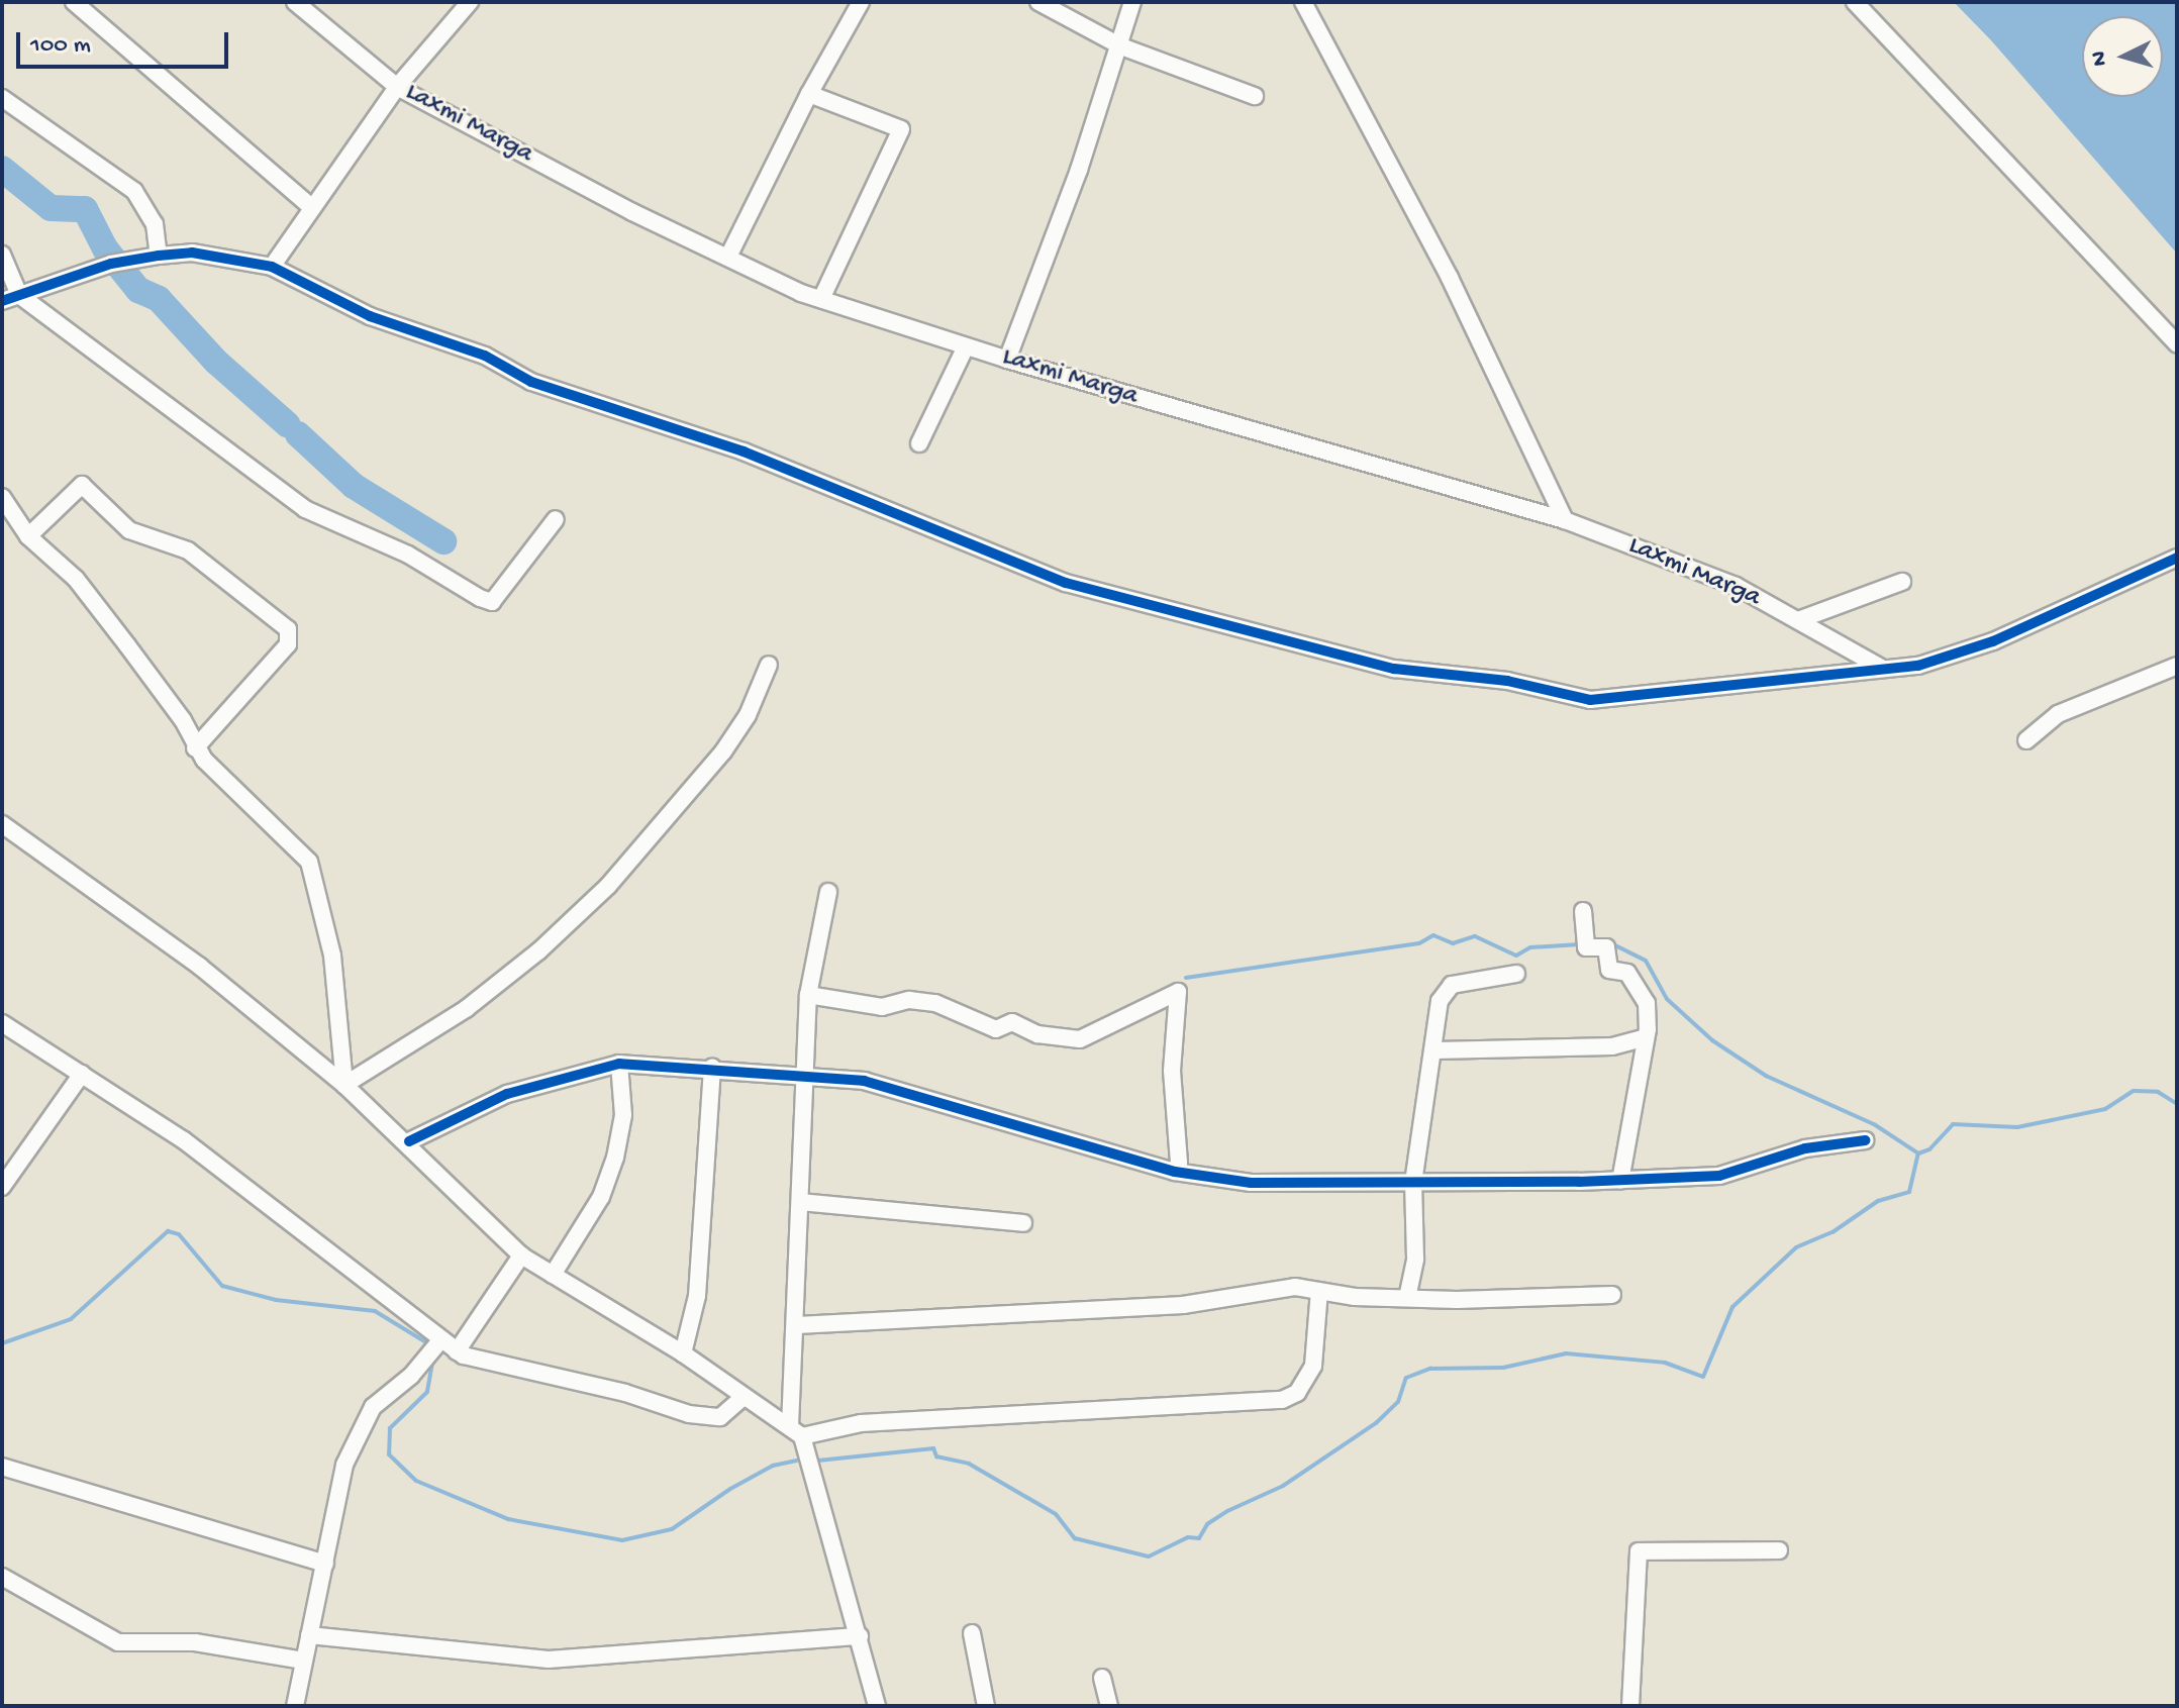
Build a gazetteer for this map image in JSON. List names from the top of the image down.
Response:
{
  "streets": {
    "street": ["Laxmi Marga"]
  },
  "scale_bar": "100 m",
  "north": "left"
}
